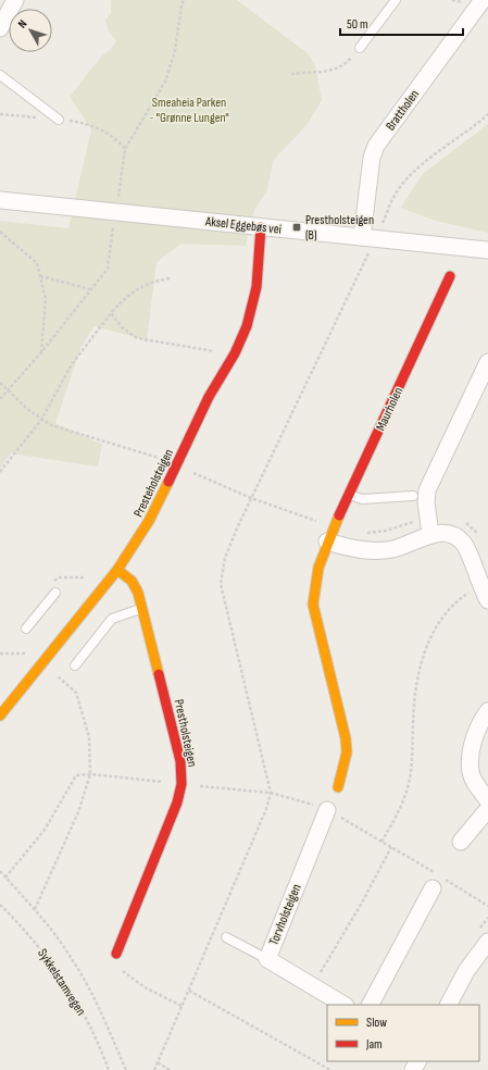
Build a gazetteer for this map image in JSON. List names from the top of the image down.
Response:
{
  "streets": {
    "street": [
      "Brattholen",
      "Aksel Eggebøs vei",
      "Maurholen",
      "Presteholsteigen",
      "Prestholsteigen",
      "Torvholsteigen"
    ],
    "path": ["Sykkelstamvegen"]
  },
  "crossings": [
    ["Brattholen", "Aksel Eggebøs vei"],
    ["Aksel Eggebøs vei", "Presteholsteigen"],
    ["Presteholsteigen", "Prestholsteigen"]
  ],
  "parks": ["Smeaheia Parken - \"Grønne Lungen\""],
  "places": {
    "transit": ["Prestholsteigen (B)"]
  },
  "legend": ["Slow", "Jam"],
  "scale_bar": "50 m",
  "north": "top left"
}
